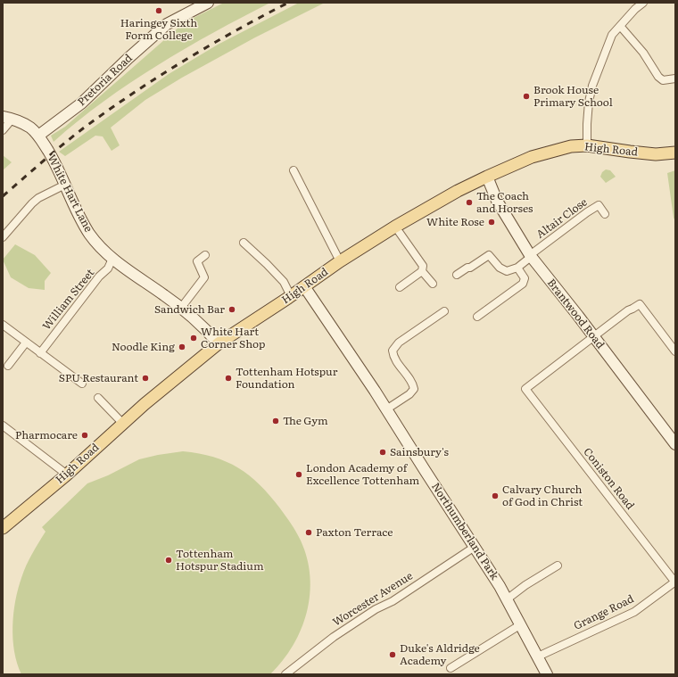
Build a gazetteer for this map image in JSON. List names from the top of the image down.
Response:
{
  "streets": {
    "main road": ["High Road"],
    "street": [
      "Pretoria Road",
      "White Hart Lane",
      "Altair Close",
      "William Street",
      "Brantwood Road",
      "Coniston Road",
      "Northumberland Park",
      "Worcester Avenue",
      "Grange Road"
    ]
  },
  "crossings": [
    ["Pretoria Road", "White Hart Lane"],
    ["High Road", "White Hart Lane"],
    ["High Road", "Brantwood Road"],
    ["High Road", "Northumberland Park"],
    ["White Hart Lane", "William Street"],
    ["Altair Close", "Brantwood Road"],
    ["Brantwood Road", "Coniston Road"],
    ["Coniston Road", "Grange Road"],
    ["Northumberland Park", "Worcester Avenue"],
    ["Northumberland Park", "Grange Road"]
  ],
  "places": [
    "Haringey Sixth Form College",
    "Brook House Primary School",
    "The Coach and Horses",
    "White Rose",
    "Sandwich Bar",
    "White Hart Corner Shop",
    "Noodle King",
    "SPU Restaurant",
    "Tottenham Hotspur Foundation",
    "The Gym",
    "Pharmocare",
    "Sainsbury's",
    "London Academy of Excellence Tottenham",
    "Calvary Church of God in Christ",
    "Paxton Terrace",
    "Tottenham Hotspur Stadium",
    "Duke's Aldridge Academy"
  ]
}
